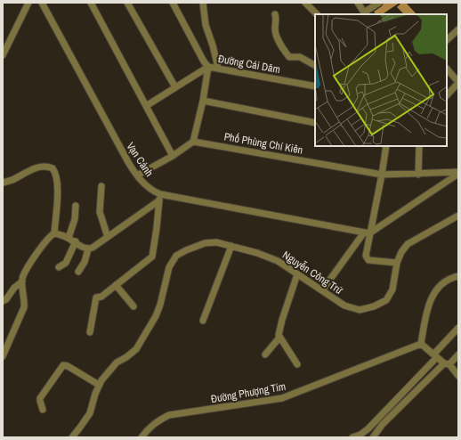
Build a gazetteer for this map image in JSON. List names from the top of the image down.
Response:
{
  "streets": {
    "street": [
      "Đường Cái Dăm",
      "Phố Phùng Chí Kiên",
      "Vạn Cảnh",
      "Nguyễn Công Trứ",
      "Đường Phượng Tím"
    ]
  }
}
